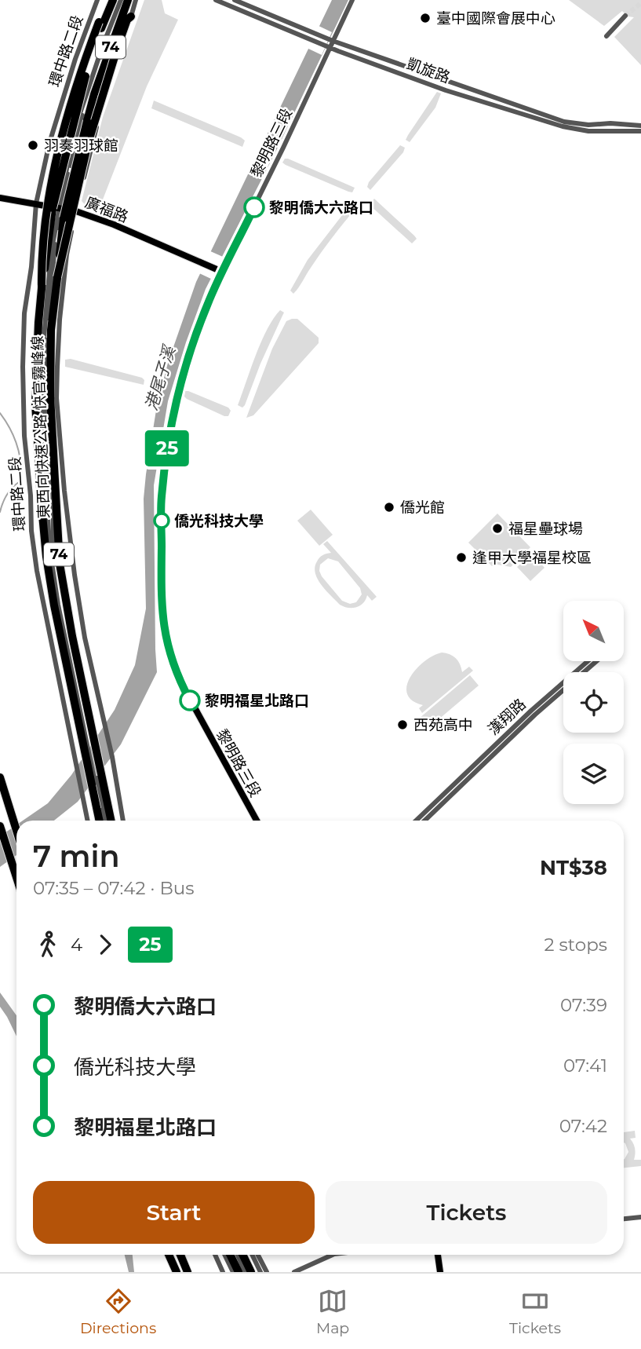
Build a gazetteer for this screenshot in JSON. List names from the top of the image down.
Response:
{
  "streets": {
    "highway": ["74", "東西向快速公路 快官霧峰線"],
    "main road": ["黎明路三段", "廣福路"],
    "street": ["環中路二段", "凱旋路", "漢翔路"]
  },
  "crossings": [
    ["環中路二段", "廣福路"],
    ["凱旋路", "黎明路三段"],
    ["黎明路三段", "廣福路"]
  ],
  "water": ["港尾子溪"],
  "places": [
    "臺中國際會展中心",
    "羽奏羽球館",
    "黎明僑大六路口",
    "僑光館",
    "僑光科技大學",
    "福星壘球場",
    "逢甲大學福星校區",
    "黎明福星北路口",
    "西苑高中"
  ],
  "lines": ["bus line 25"],
  "north": "top left",
  "page": {
    "on_map": "25",
    "heading": ["7 min", "07:35 – 07:42 · Bus", "NT$38"],
    "legs": ["4", "25", "2 stops"],
    "list": [
      {
        "name": "黎明僑大六路口",
        "value": "07:39"
      },
      {
        "name": "僑光科技大學",
        "value": "07:41"
      },
      {
        "name": "黎明福星北路口",
        "value": "07:42"
      }
    ],
    "buttons": ["Start", "Tickets"],
    "tabs": ["Directions", "Map", "Tickets"]
  }
}
